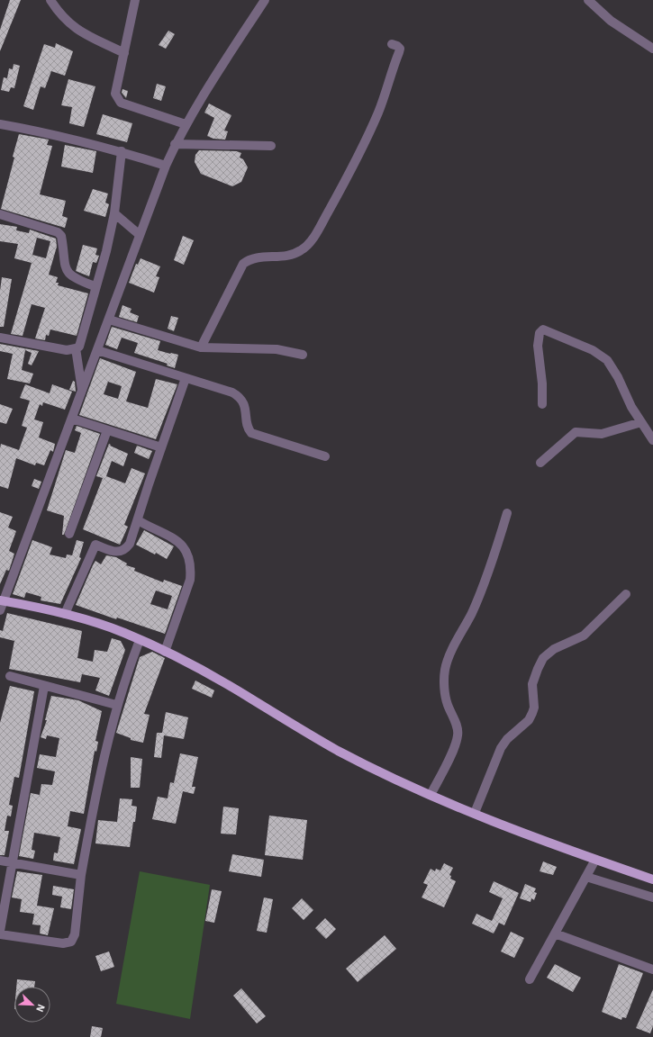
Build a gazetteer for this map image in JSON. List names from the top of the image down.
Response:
{
  "north": "bottom right"
}
